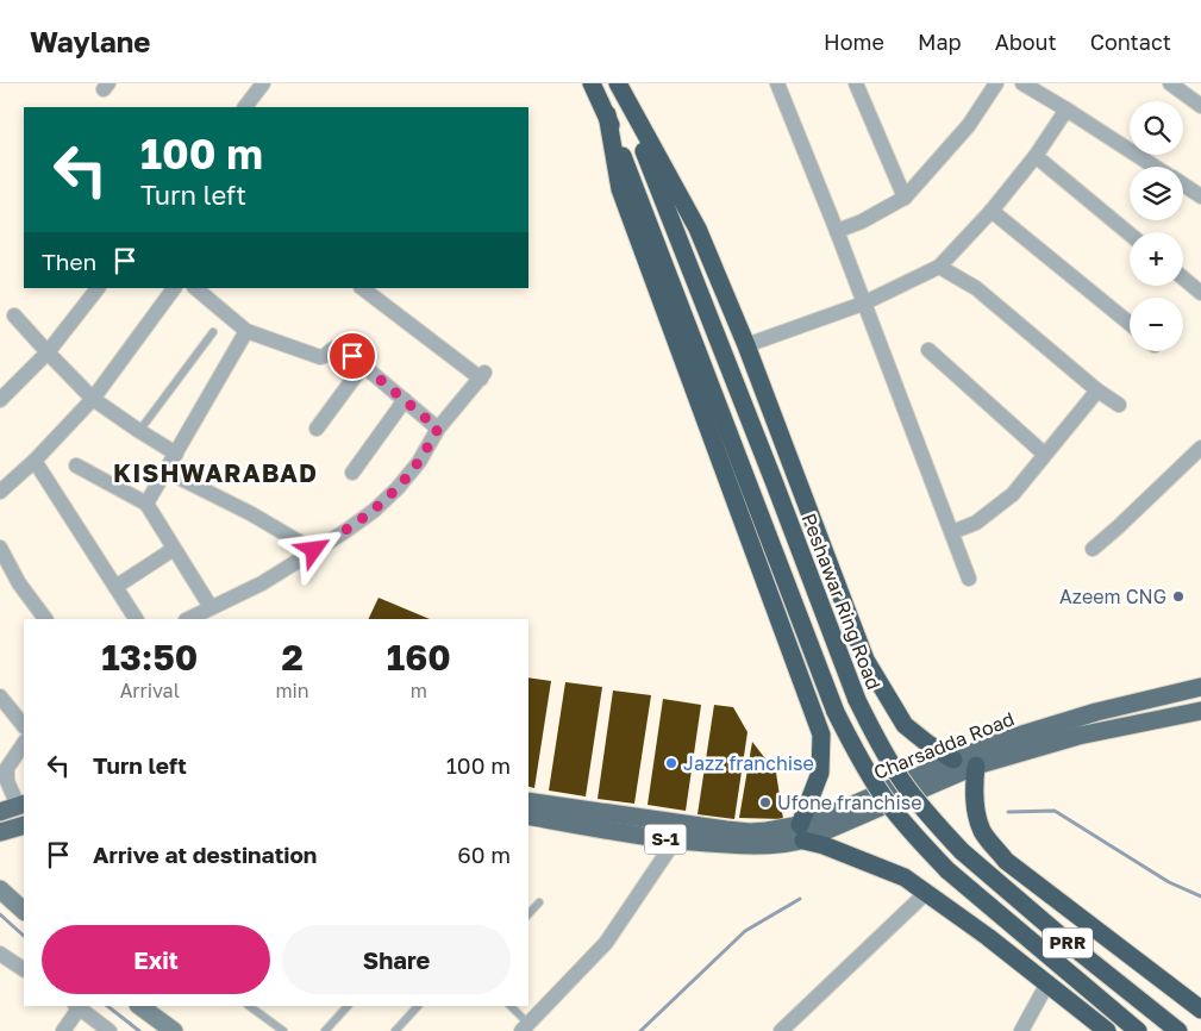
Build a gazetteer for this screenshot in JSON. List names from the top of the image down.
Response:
{
  "streets": {
    "highway": ["Peshawar Ring Road", "PRR"],
    "main road": ["Charsadda Road", "S-1"]
  },
  "districts": ["KISHWARABAD"],
  "places": ["Azeem CNG", "Jazz franchise", "Ufone franchise"],
  "page": {
    "header": "Waylane",
    "nav": [
      "Home",
      "Map",
      "About",
      "Contact"
    ],
    "map_buttons": ["+", "−"],
    "turn": ["100 m", "Turn left"],
    "then": "Then",
    "eta": [
      "13:50",
      "Arrival",
      "2",
      "min",
      "160",
      "m"
    ],
    "list": [
      {
        "name": "Turn left",
        "value": "100 m"
      },
      {
        "name": "Arrive at destination",
        "value": "60 m"
      }
    ],
    "buttons": ["Exit", "Share"]
  }
}
